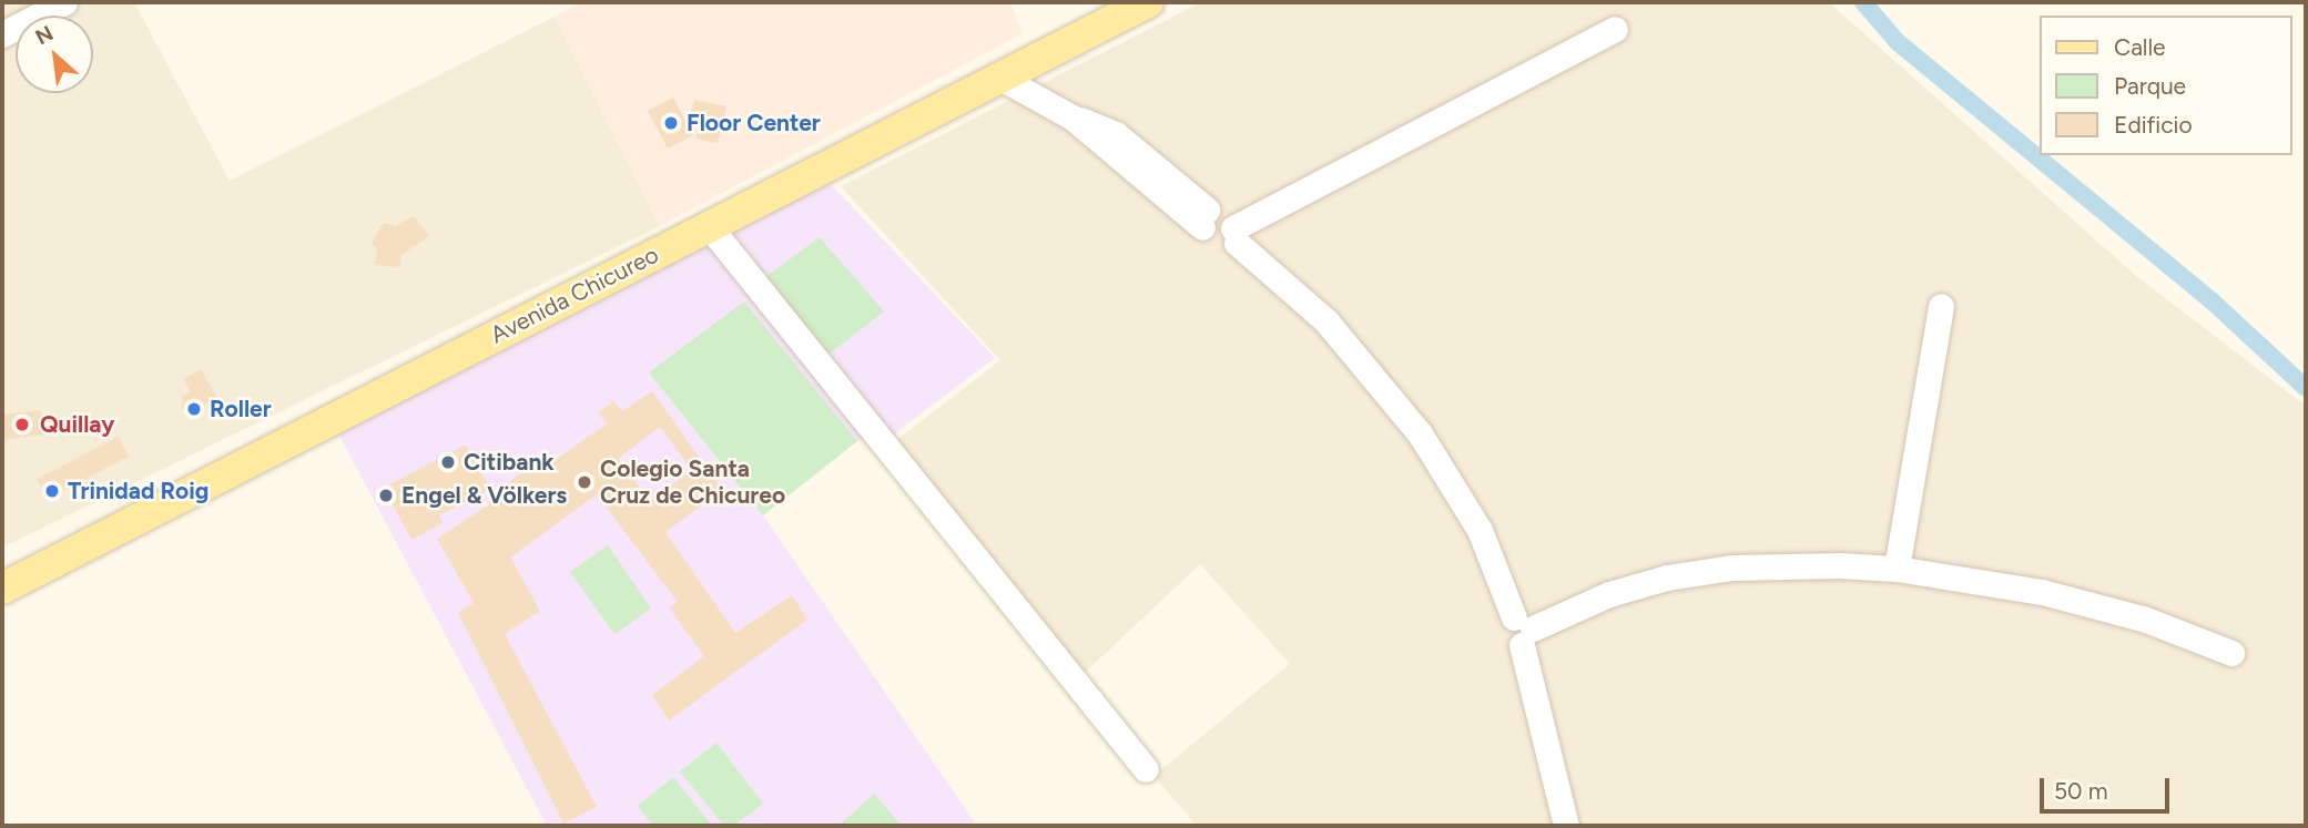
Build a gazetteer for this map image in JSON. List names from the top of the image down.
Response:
{
  "streets": {
    "main road": ["Avenida Chicureo"]
  },
  "places": [
    "Floor Center",
    "Roller",
    "Quillay",
    "Citibank",
    "Colegio Santa Cruz de Chicureo",
    "Trinidad Roig",
    "Engel & Völkers"
  ],
  "legend": ["Calle", "Parque", "Edificio"],
  "scale_bar": "50 m",
  "north": "top left"
}
